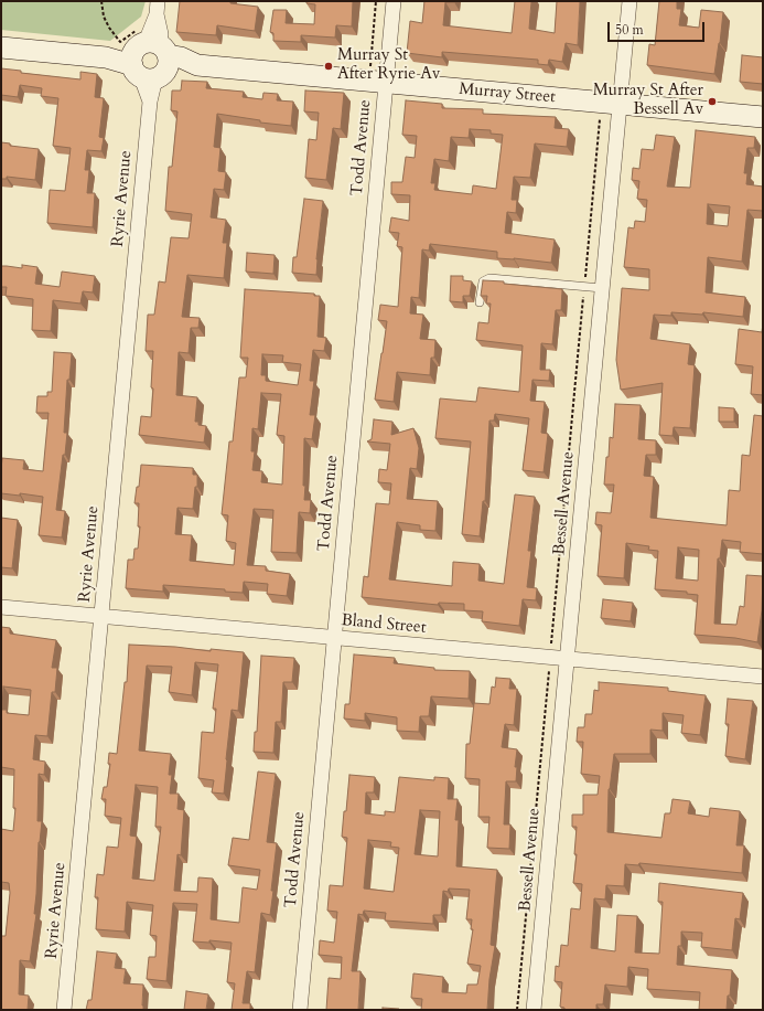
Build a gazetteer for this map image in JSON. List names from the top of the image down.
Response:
{
  "streets": {
    "main road": ["Murray Street"],
    "street": [
      "Todd Avenue",
      "Ryrie Avenue",
      "Bessell Avenue",
      "Bland Street"
    ]
  },
  "crossings": [
    ["Murray Street", "Todd Avenue"],
    ["Murray Street", "Ryrie Avenue"],
    ["Murray Street", "Bessell Avenue"],
    ["Todd Avenue", "Bland Street"],
    ["Ryrie Avenue", "Bland Street"],
    ["Bessell Avenue", "Bland Street"]
  ],
  "places": ["Murray St After Ryrie Av", "Murray St After Bessell Av"],
  "scale_bar": "50 m"
}
